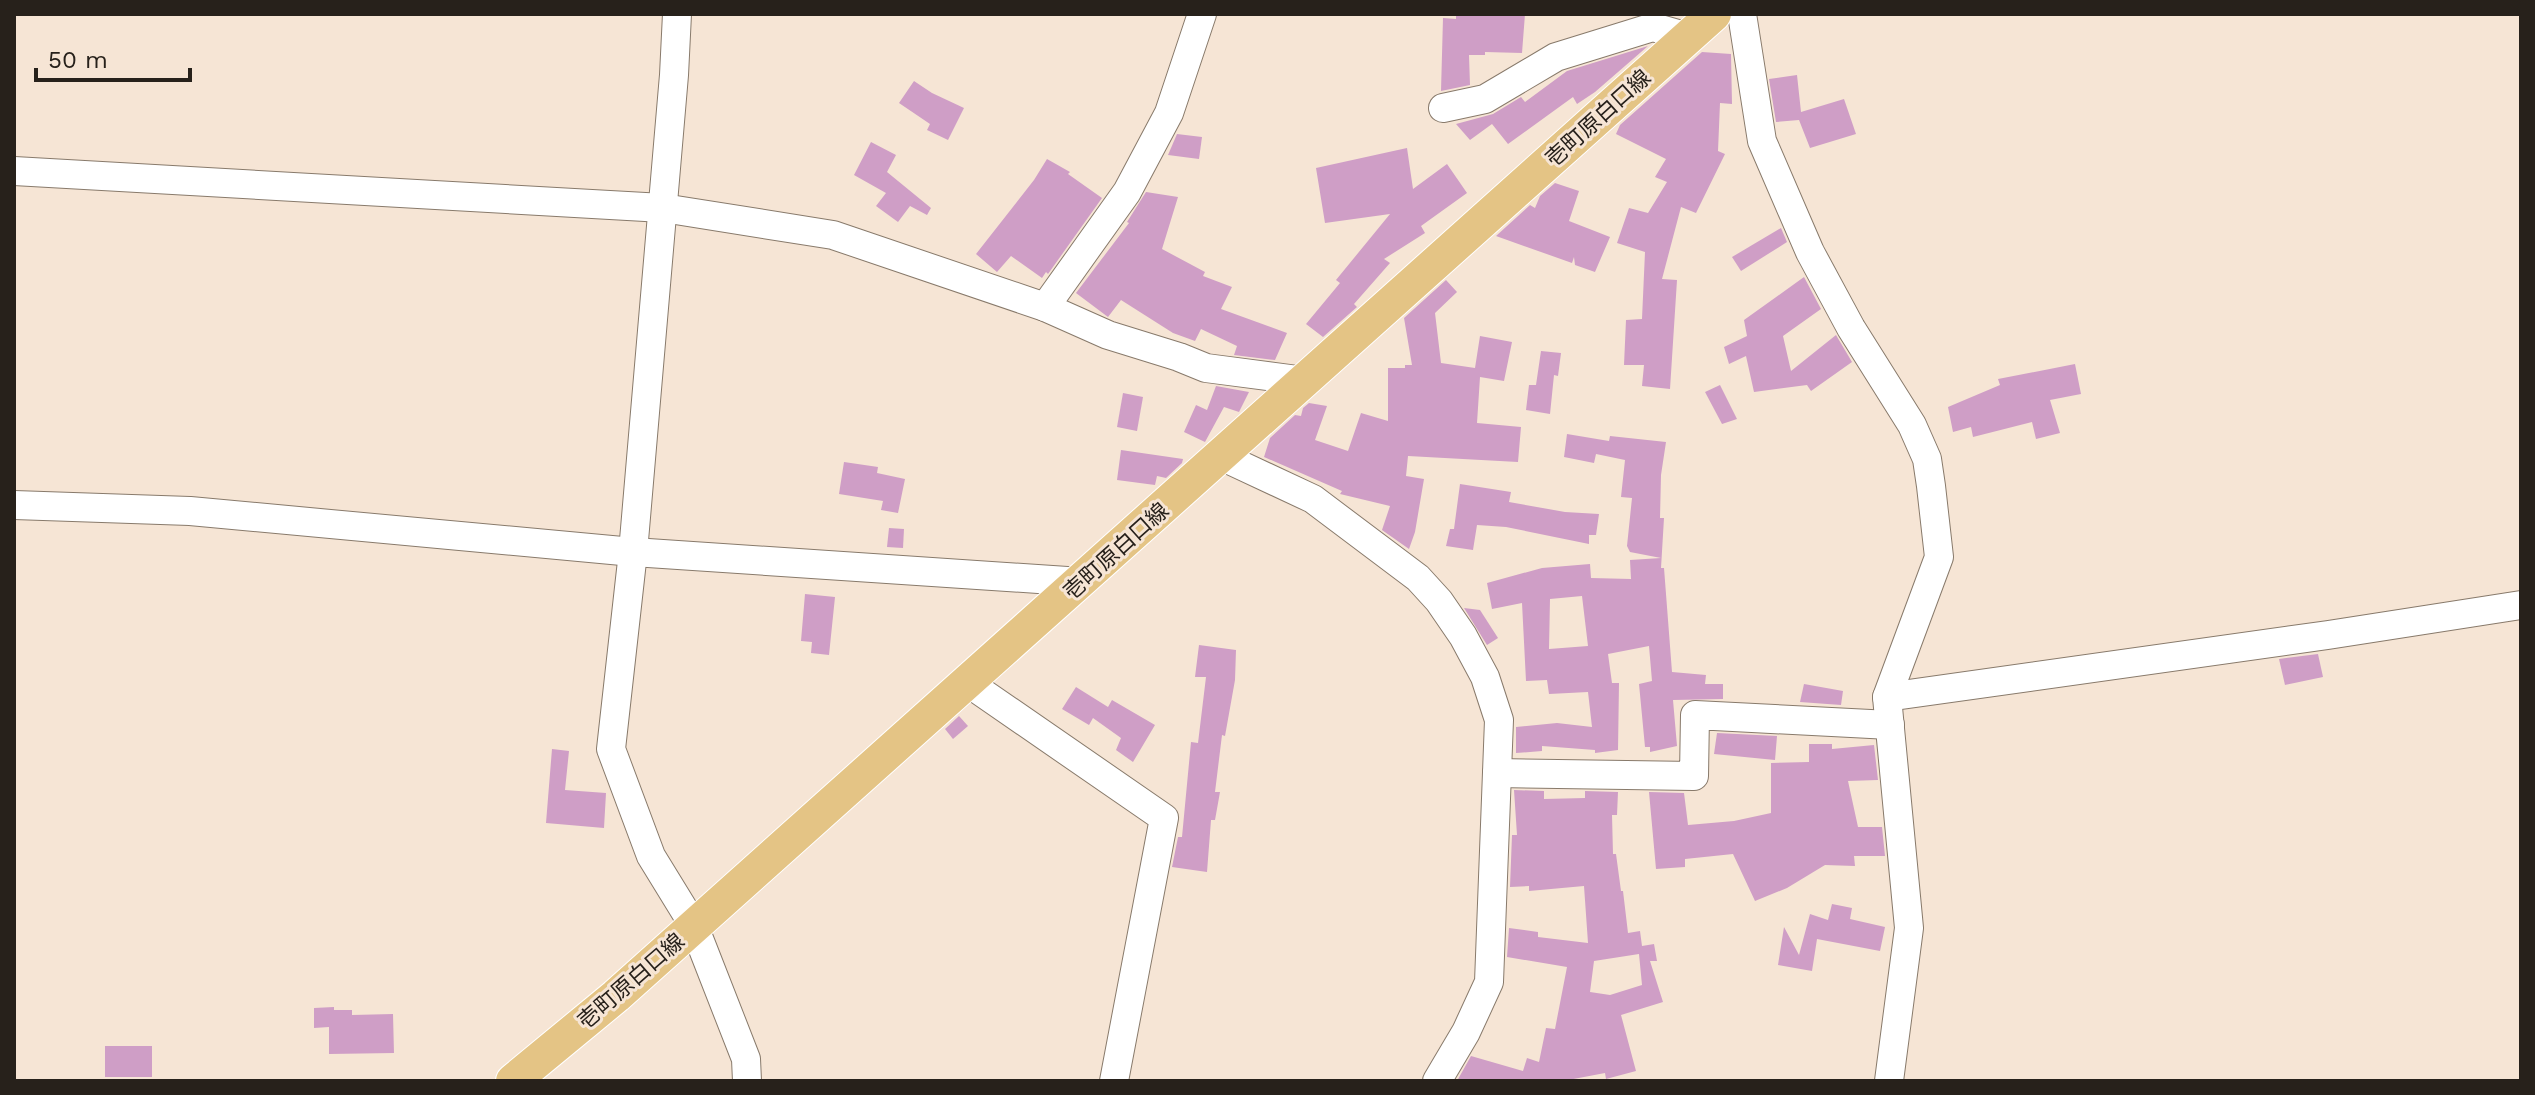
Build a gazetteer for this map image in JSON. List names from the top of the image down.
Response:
{
  "streets": {
    "main road": ["壱町原白口線"]
  },
  "scale_bar": "50 m"
}
